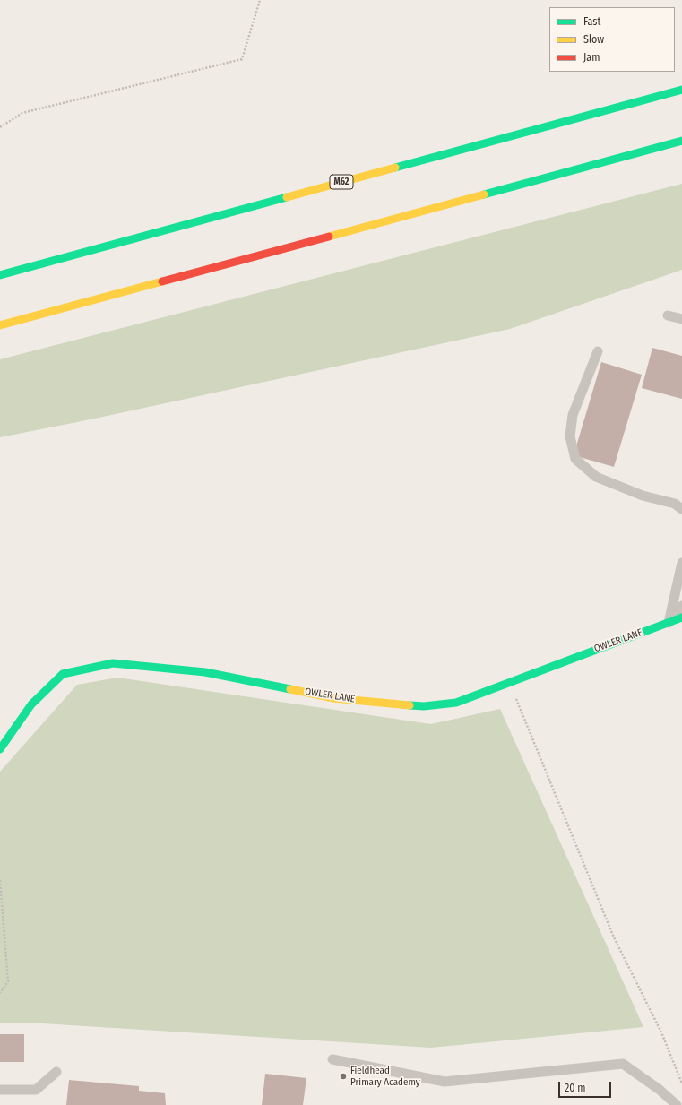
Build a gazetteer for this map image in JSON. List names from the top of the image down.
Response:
{
  "streets": {
    "main road": ["M62", "OWLER LANE"]
  },
  "places": ["Fieldhead Primary Academy"],
  "legend": ["Fast", "Slow", "Jam"],
  "scale_bar": "20 m"
}
